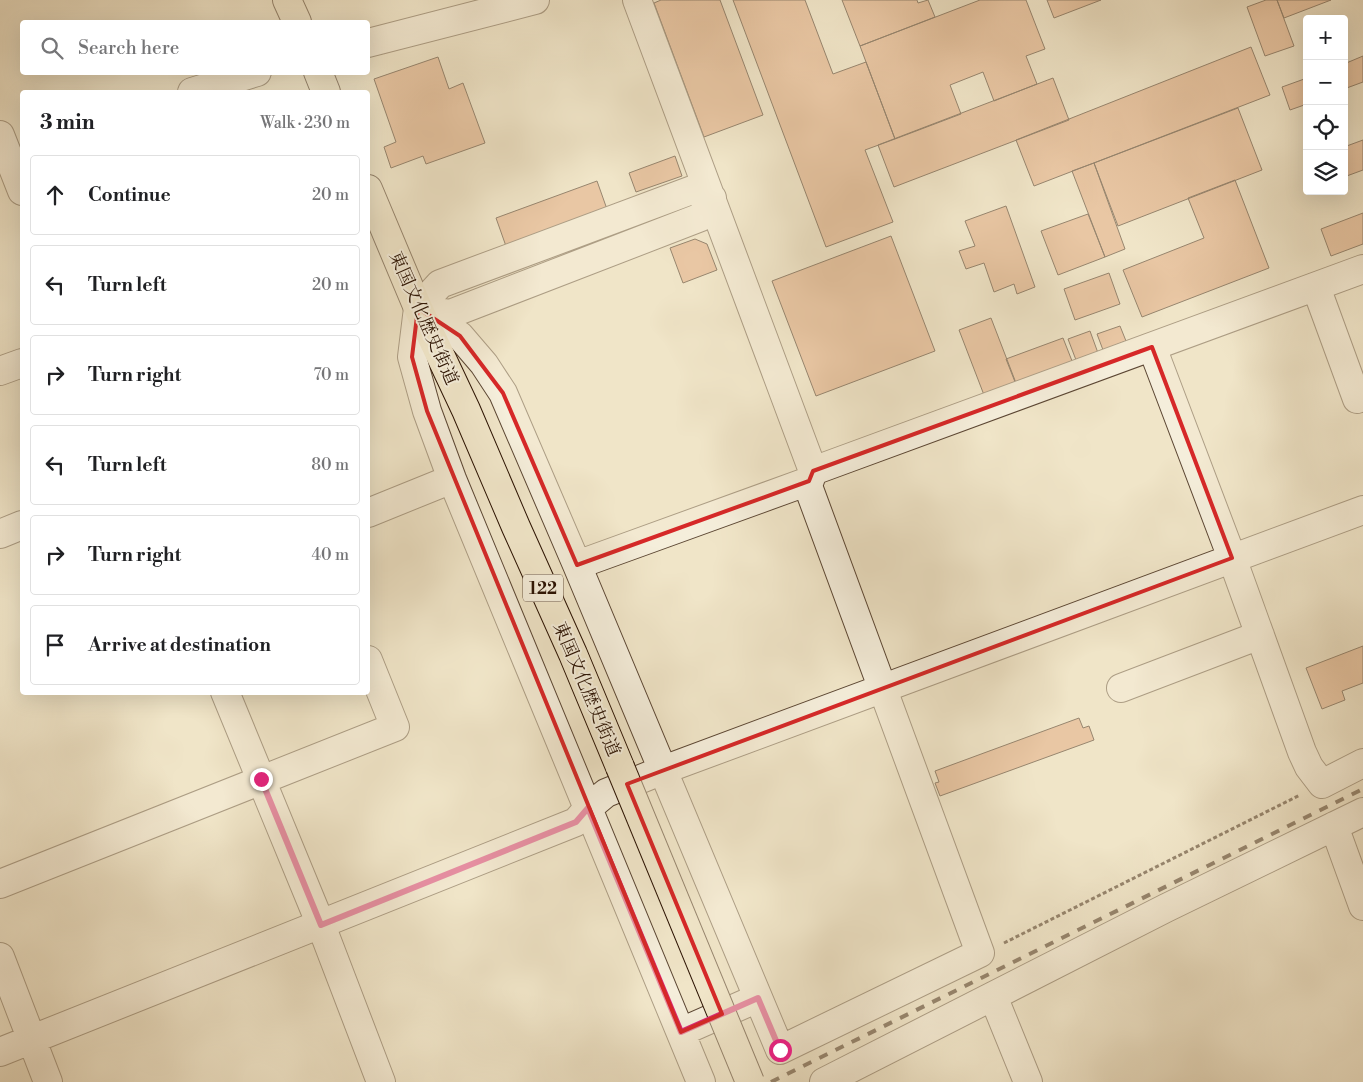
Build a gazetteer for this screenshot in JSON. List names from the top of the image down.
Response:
{
  "streets": {
    "highway": ["東国文化歴史街道", "122"]
  },
  "page": {
    "map_buttons": ["+", "−"],
    "search": "Search here",
    "heading": ["3 min", "Walk · 230 m"],
    "list": [
      ["Continue", "20 m"],
      ["Turn left", "20 m"],
      ["Turn right", "70 m"],
      ["Turn left", "80 m"],
      ["Turn right", "40 m"],
      "Arrive at destination"
    ]
  }
}
